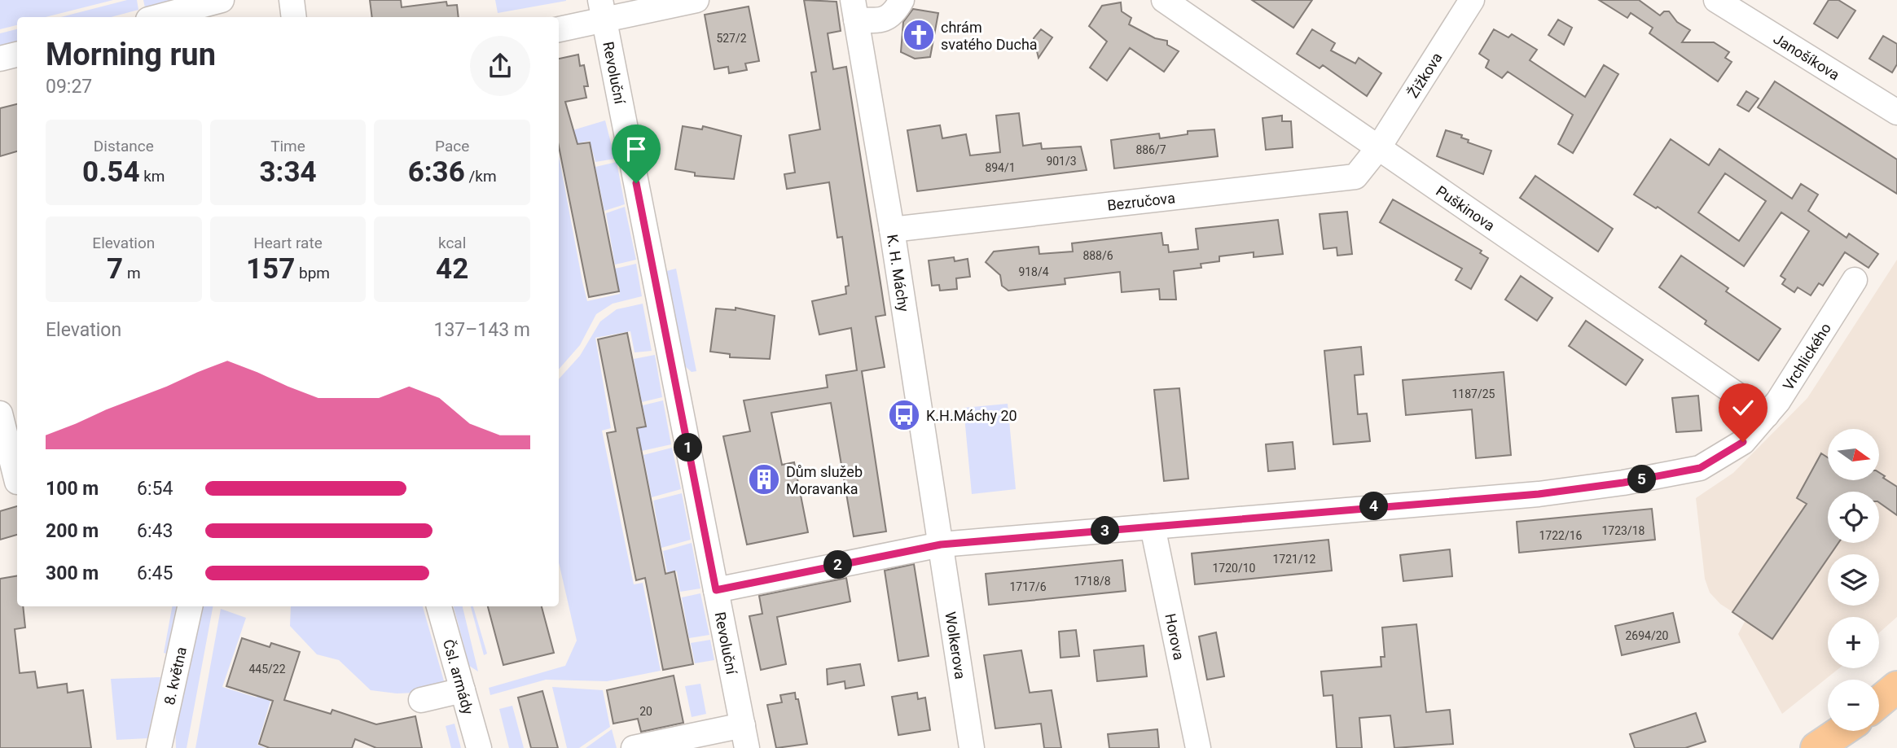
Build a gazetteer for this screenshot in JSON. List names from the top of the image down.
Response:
{
  "streets": {
    "street": [
      "Janošíkova",
      "Revoluční",
      "Žižkova",
      "Bezručova",
      "Puškinova",
      "K. H. Máchy",
      "Vrchlického",
      "Horova",
      "Wolkerova",
      "Čsl. armády",
      "8. května"
    ]
  },
  "crossings": [
    ["Revoluční", "Vrchlického"],
    ["Žižkova", "Bezručova"],
    ["Žižkova", "Puškinova"],
    ["Bezručova", "Puškinova"],
    ["Bezručova", "K. H. Máchy"],
    ["Puškinova", "Vrchlického"],
    ["K. H. Máchy", "Vrchlického"],
    ["K. H. Máchy", "Wolkerova"],
    ["Vrchlického", "Horova"],
    ["Vrchlického", "Wolkerova"]
  ],
  "places": {
    "church": ["chrám svatého Ducha"],
    "bus stop": ["K.H.Máchy 20"],
    "building": ["Dům služeb Moravanka"]
  },
  "house_numbers": [
    "527/2",
    "886/7",
    "901/3",
    "894/1",
    "888/6",
    "918/4",
    "1187/25",
    "1723/18",
    "1722/16",
    "1721/12",
    "1720/10",
    "1718/8",
    "1717/6",
    "2694/20",
    "445/22",
    "20"
  ],
  "north": "right",
  "page": {
    "heading": ["Morning run", "09:27"],
    "stats": [
      ["Distance", "0.54 km"],
      ["Time", "3:34"],
      ["Pace", "6:36 /km"],
      ["Elevation", "7 m"],
      ["Heart rate", "157 bpm"],
      ["kcal", "42"]
    ],
    "chart": ["Elevation", "137–143 m"],
    "map_buttons": ["+", "−"],
    "pins": [
      "1",
      "5",
      "4",
      "3",
      "2"
    ],
    "list": [
      {
        "name": "100 m",
        "note": "6:54"
      },
      {
        "name": "200 m",
        "note": "6:43"
      },
      {
        "name": "300 m",
        "note": "6:45"
      }
    ]
  }
}
